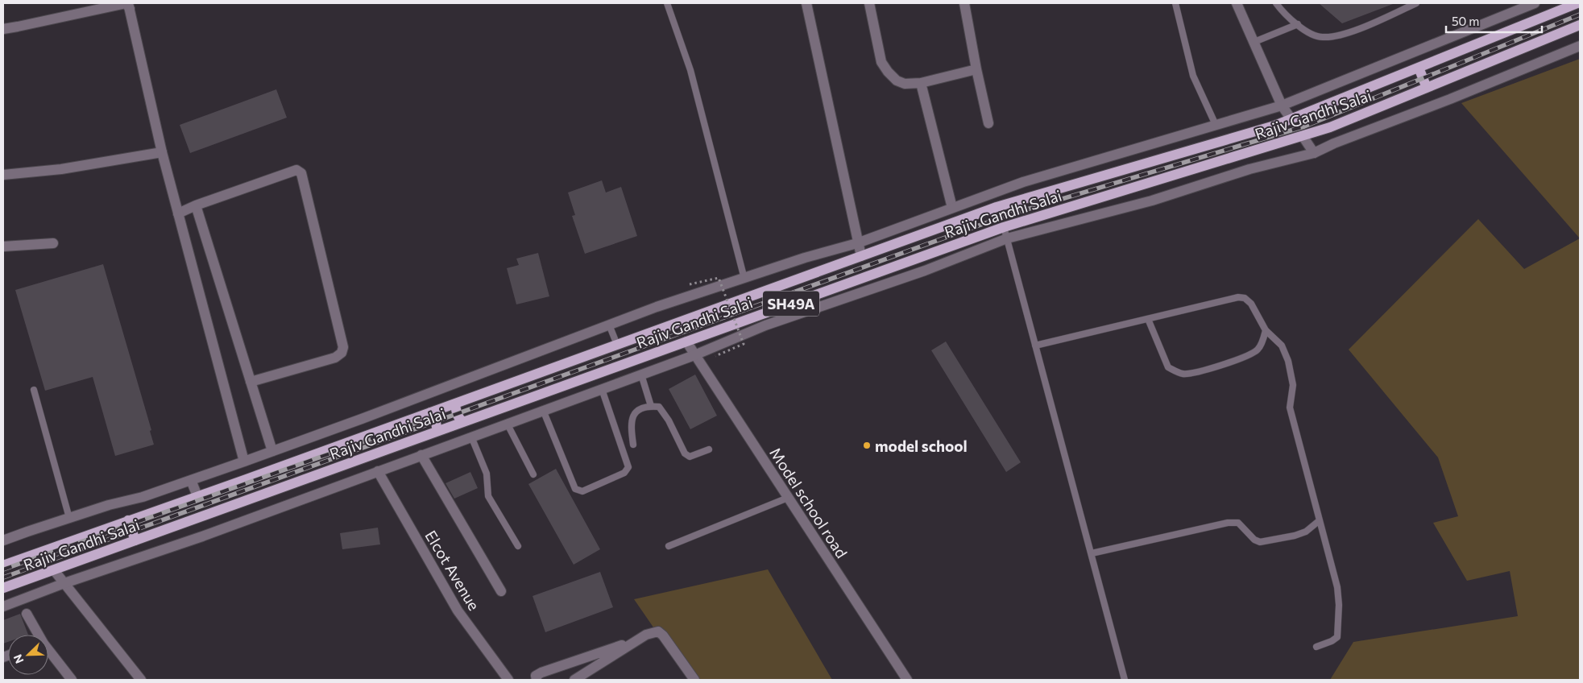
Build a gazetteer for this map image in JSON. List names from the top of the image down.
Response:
{
  "streets": {
    "main road": ["Rajiv Gandhi Salai", "SH49A"],
    "street": ["Model school road", "Elcot Avenue"]
  },
  "crossings": [
    ["Rajiv Gandhi Salai", "Model school road"]
  ],
  "places": ["model school"],
  "scale_bar": "50 m",
  "north": "bottom left"
}
